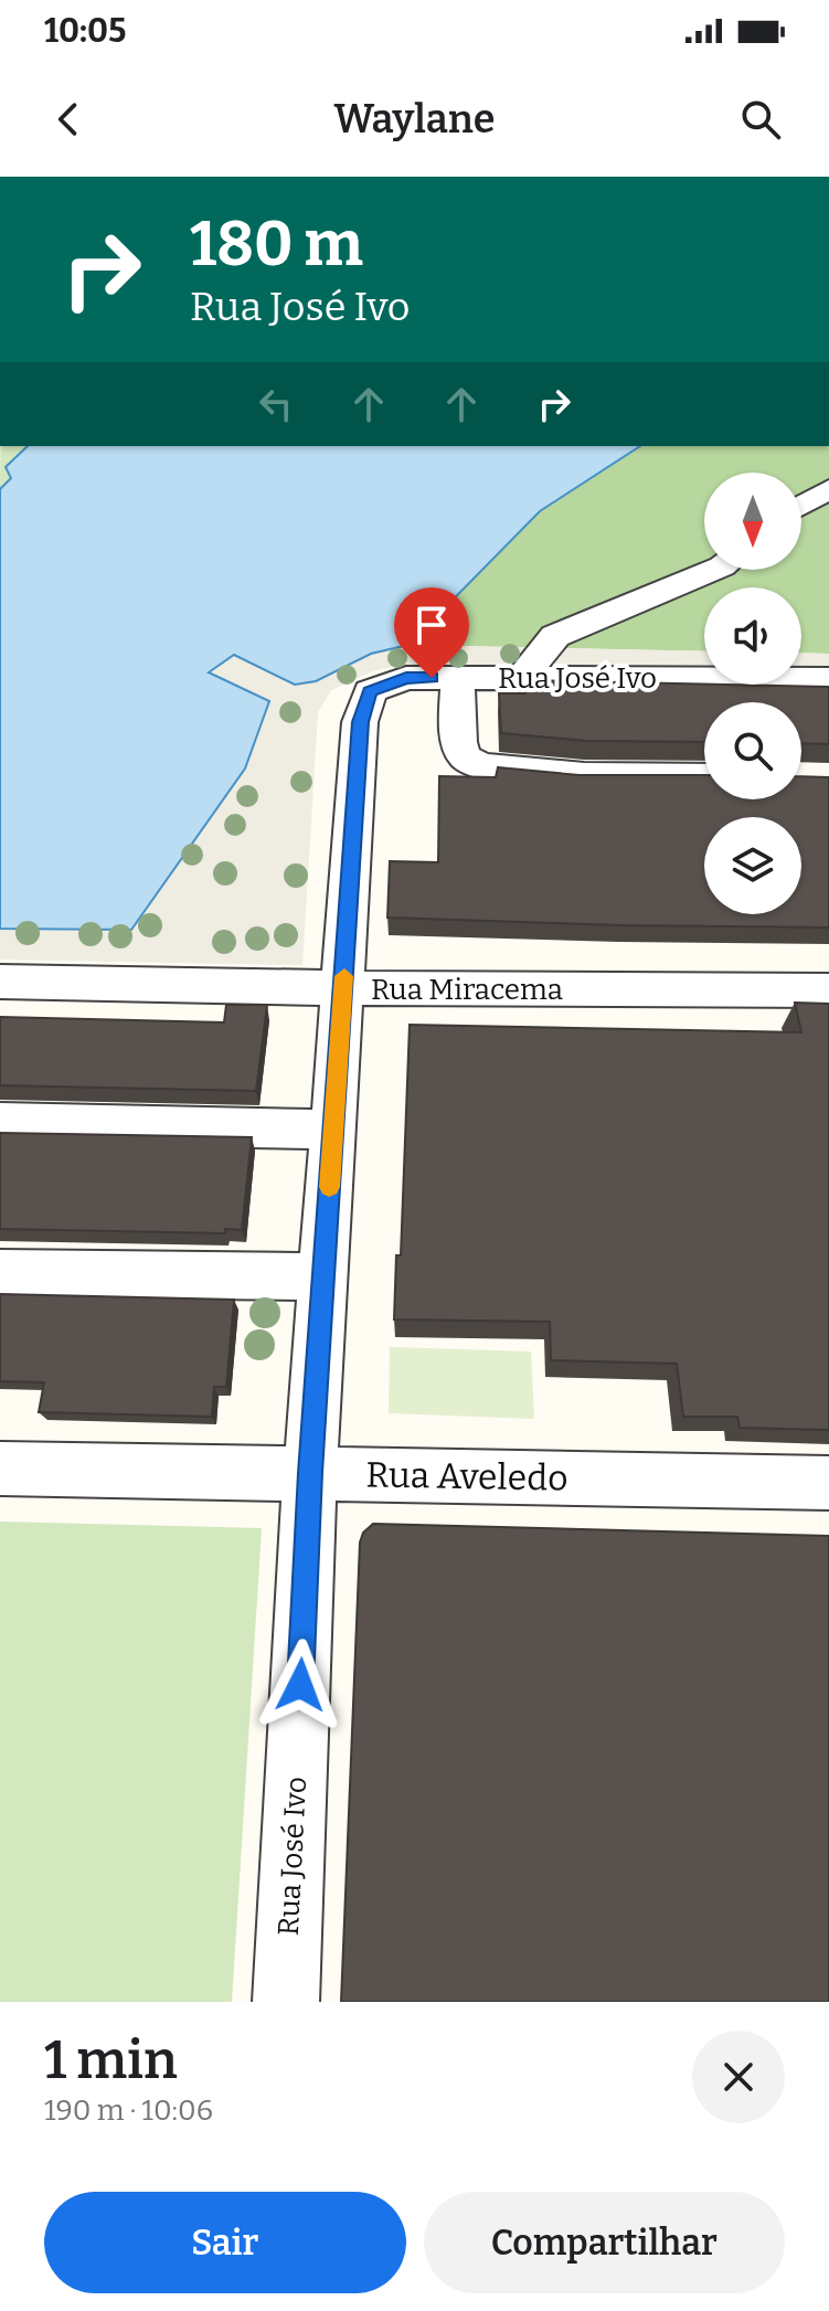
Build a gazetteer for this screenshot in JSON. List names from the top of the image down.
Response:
{
  "streets": {
    "street": ["Rua José Ivo", "Rua Miracema", "Rua Aveledo"]
  },
  "crossings": [
    ["Rua José Ivo", "Rua Miracema"],
    ["Rua José Ivo", "Rua Aveledo"]
  ],
  "north": "bottom",
  "page": {
    "status": "10:05",
    "header": "Waylane",
    "turn": ["180 m", "Rua José Ivo"],
    "heading": ["1 min", "190 m · 10:06"],
    "buttons": ["Sair", "Compartilhar"]
  }
}
